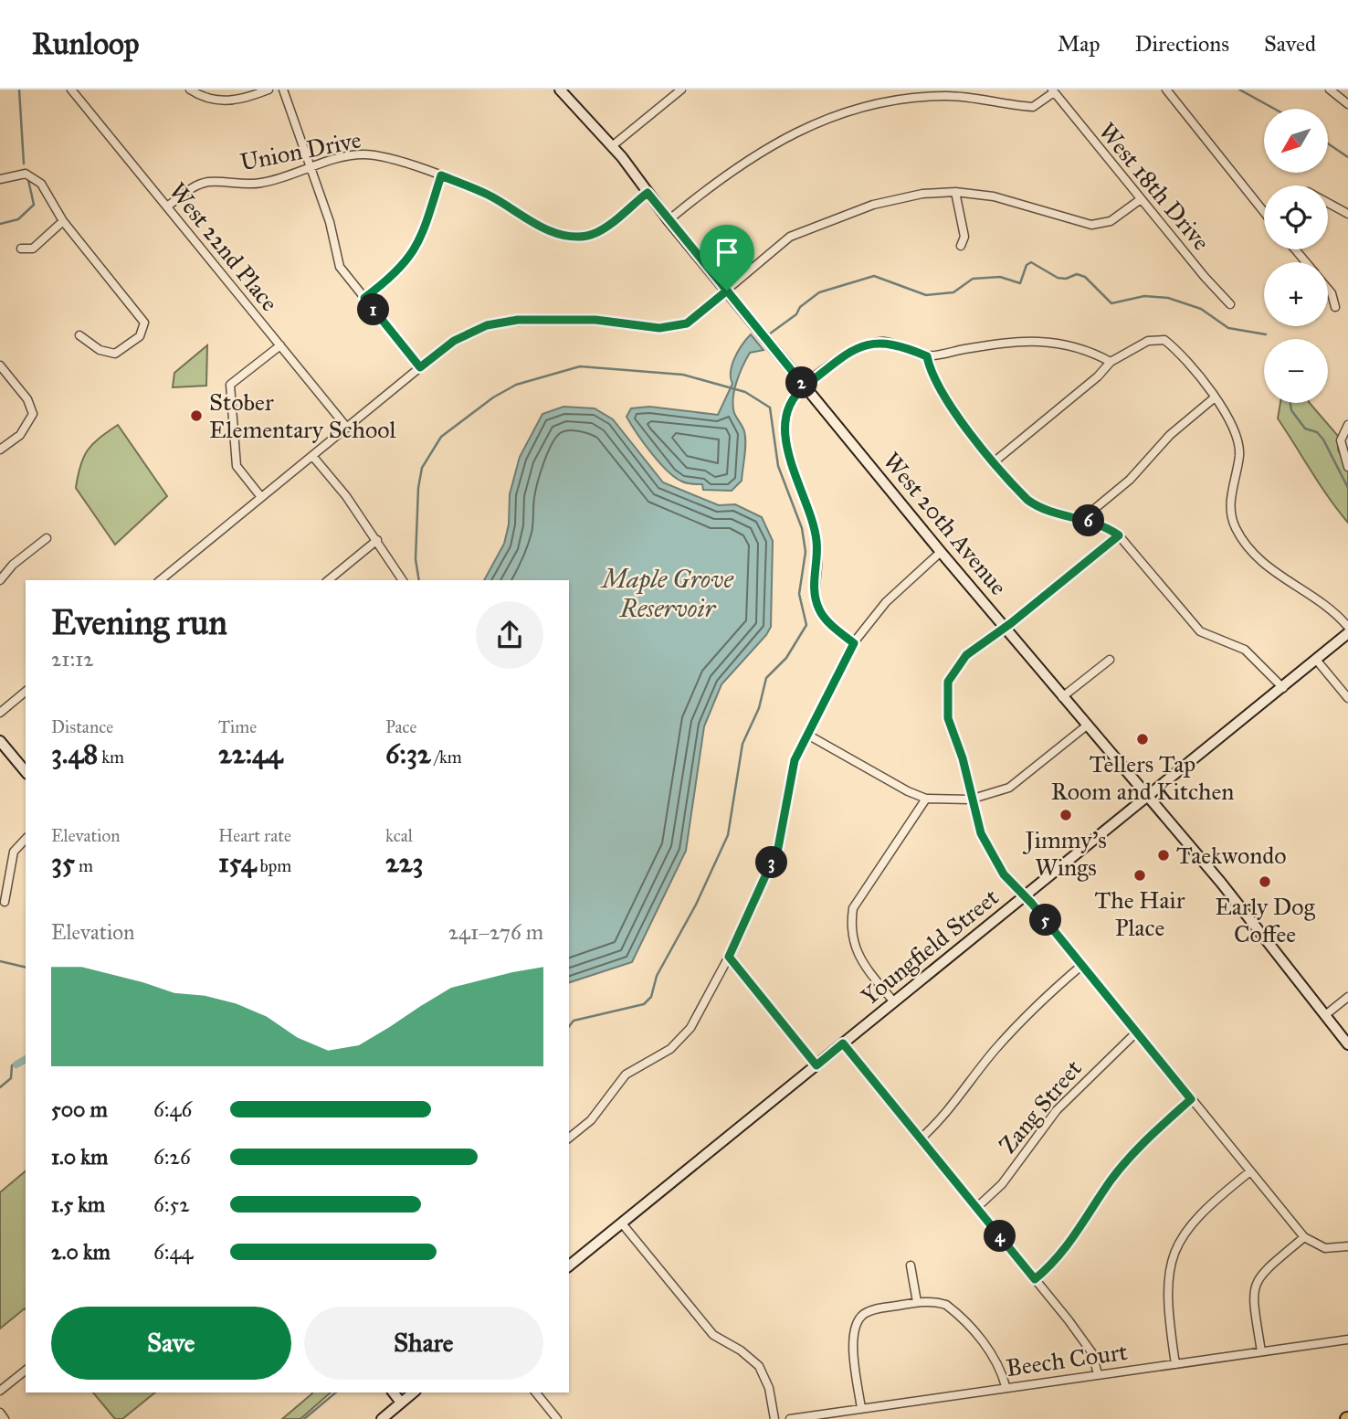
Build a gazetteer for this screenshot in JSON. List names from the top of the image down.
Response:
{
  "streets": {
    "street": [
      "Union Drive",
      "West 18th Drive",
      "West 22nd Place",
      "West 20th Avenue",
      "Youngfield Street",
      "Zang Street",
      "Beech Court"
    ]
  },
  "crossings": [
    ["Union Drive", "West 22nd Place"],
    ["Union Drive", "West 20th Avenue"],
    ["West 20th Avenue", "Youngfield Street"]
  ],
  "water": ["Maple Grove Reservoir"],
  "places": [
    "Stober Elementary School",
    "Tellers Tap Room and Kitchen",
    "Jimmy's Wings",
    "Taekwondo",
    "The Hair Place",
    "Early Dog Coffee"
  ],
  "north": "bottom left",
  "page": {
    "header": "Runloop",
    "nav": ["Map", "Directions", "Saved"],
    "map_buttons": ["+", "−"],
    "pins": [
      "1",
      "2",
      "6",
      "3",
      "5",
      "4"
    ],
    "heading": ["Evening run", "21:12"],
    "stats": [
      ["Distance", "3.48 km"],
      ["Time", "22:44"],
      ["Pace", "6:32 /km"],
      ["Elevation", "35 m"],
      ["Heart rate", "154 bpm"],
      ["kcal", "223"]
    ],
    "chart": ["Elevation", "241–276 m"],
    "list": [
      {
        "name": "500 m",
        "note": "6:46"
      },
      {
        "name": "1.0 km",
        "note": "6:26"
      },
      {
        "name": "1.5 km",
        "note": "6:52"
      },
      {
        "name": "2.0 km",
        "note": "6:44"
      }
    ],
    "buttons": ["Save", "Share"]
  }
}
